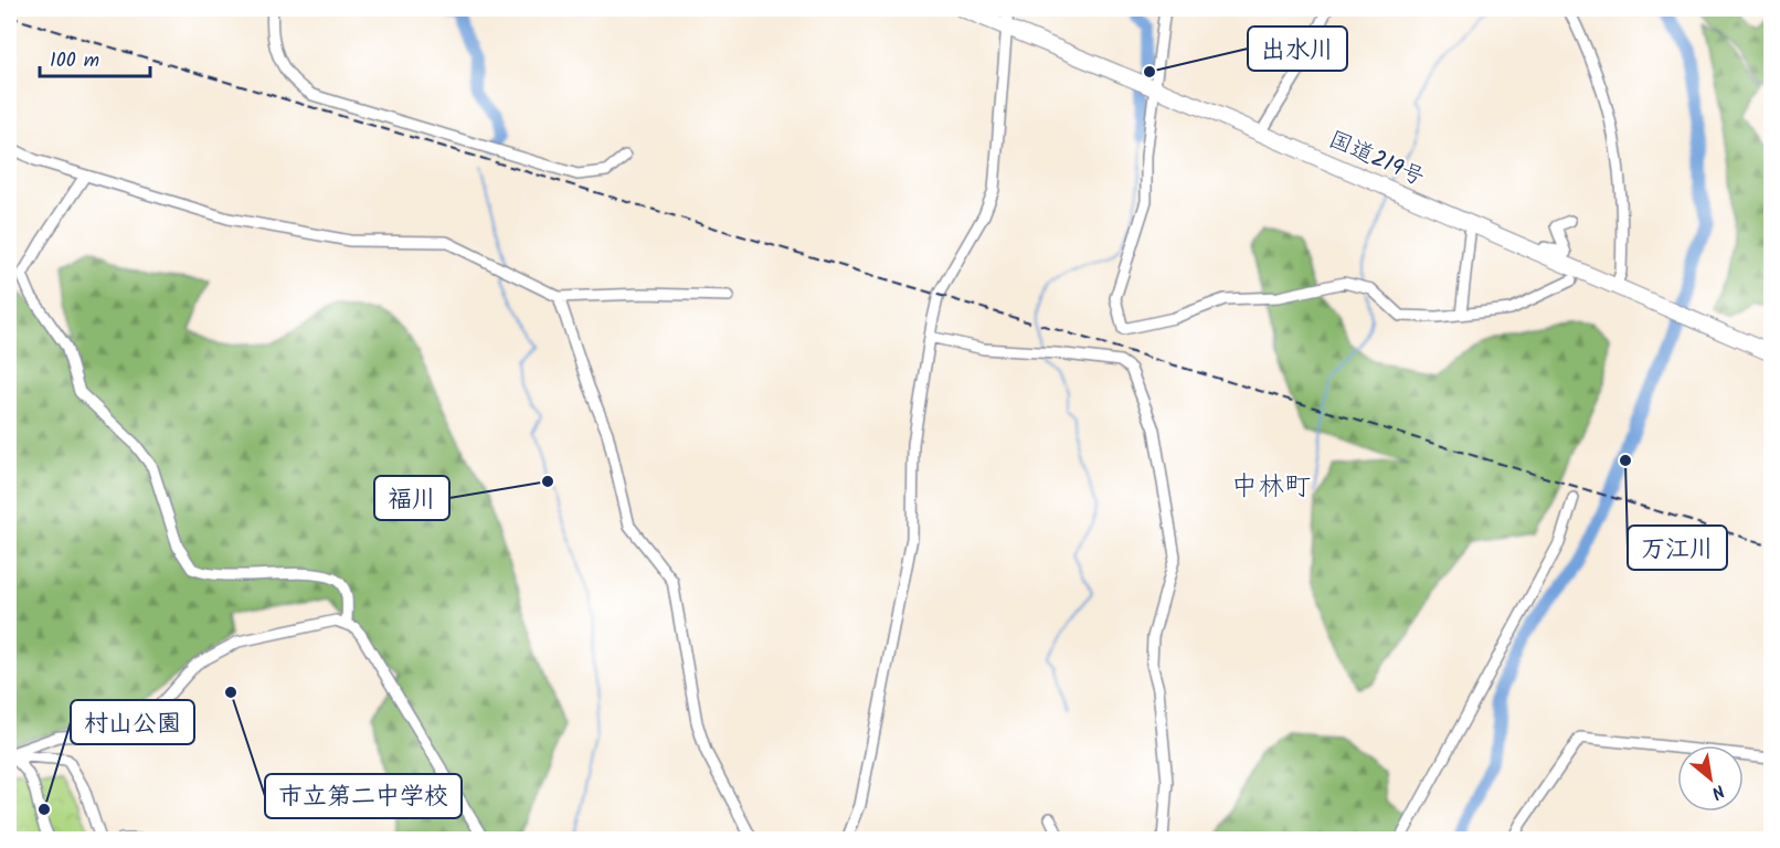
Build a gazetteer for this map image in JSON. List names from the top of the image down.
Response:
{
  "streets": {
    "highway": ["国道219号"]
  },
  "districts": ["中林町"],
  "places": [
    "出水川",
    "万江川",
    "福川",
    "市立第二中学校",
    "村山公園"
  ],
  "scale_bar": "100 m",
  "north": "bottom right"
}
